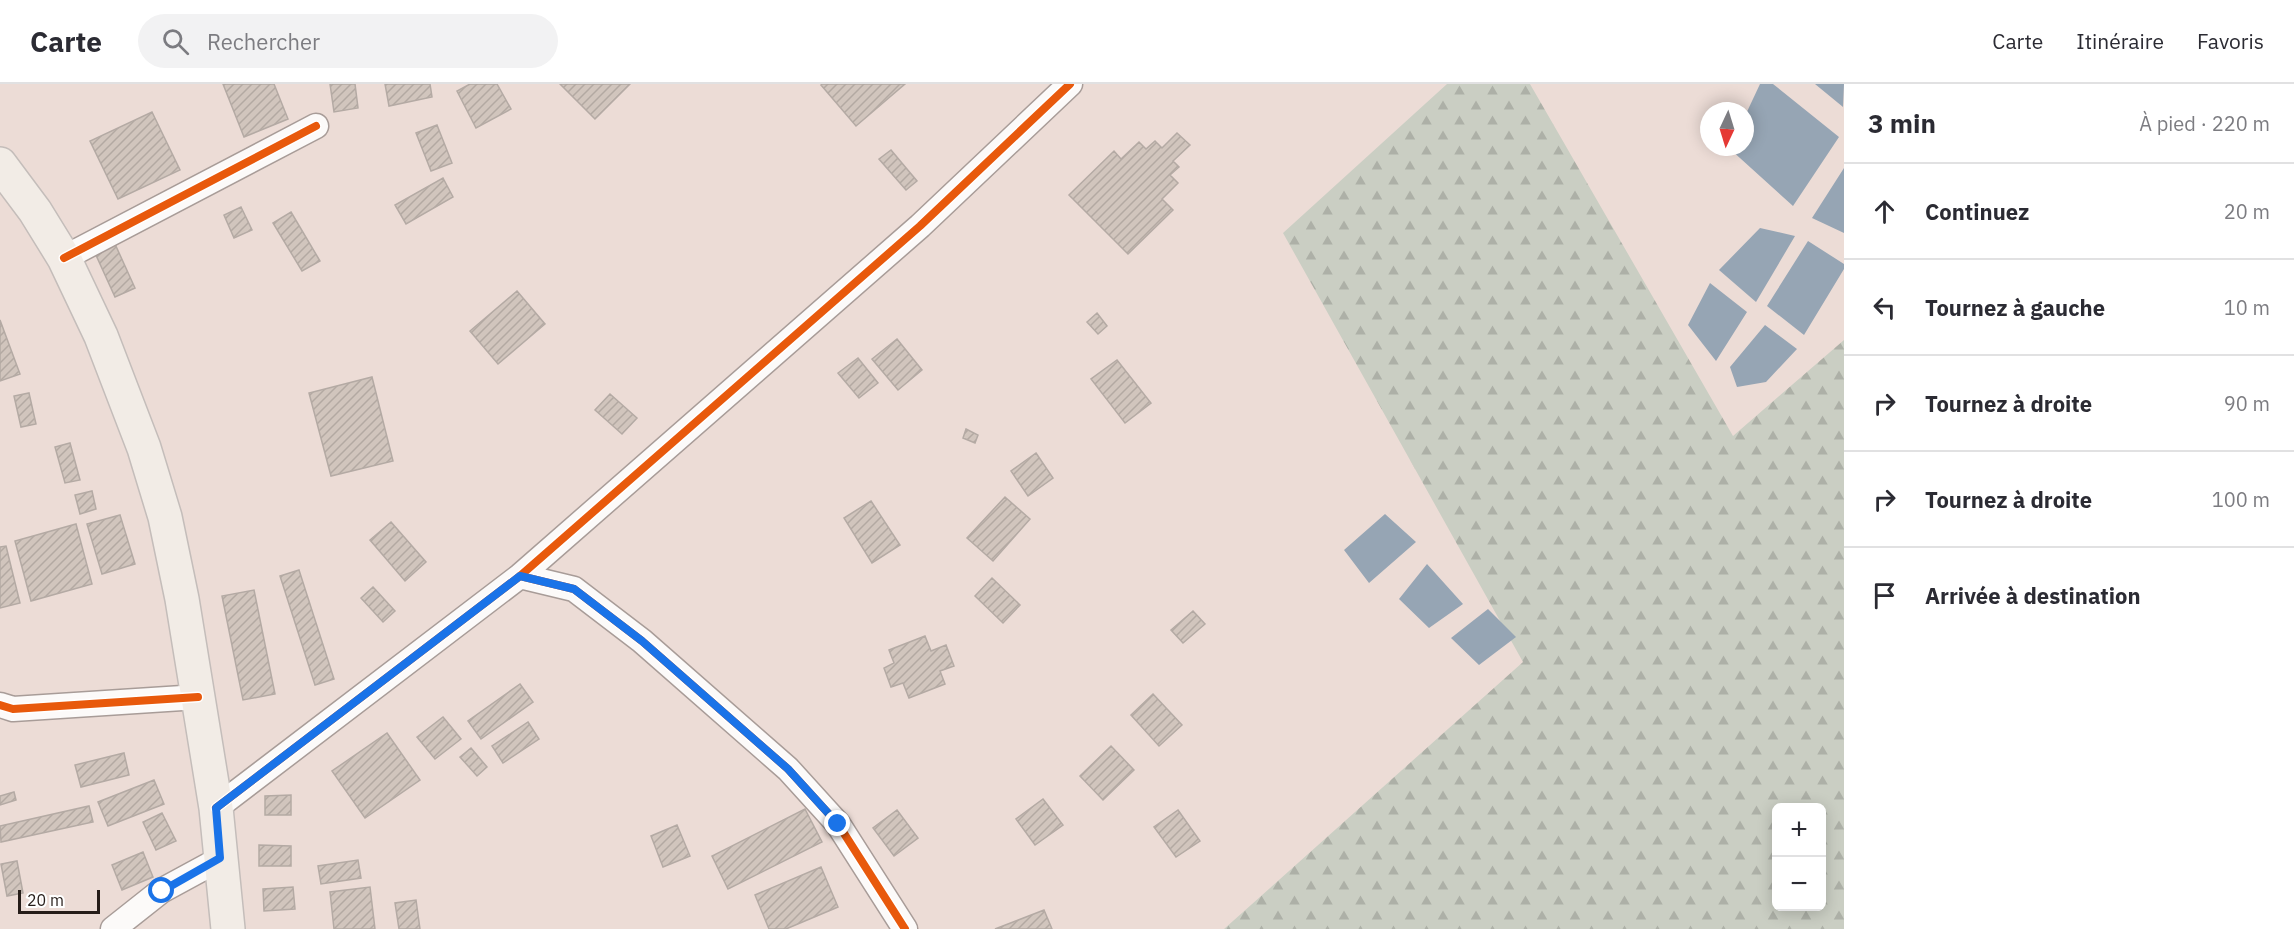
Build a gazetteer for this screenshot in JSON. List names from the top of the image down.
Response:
{
  "scale_bar": "20 m",
  "north": "bottom",
  "page": {
    "header": "Carte",
    "search": "Rechercher",
    "nav": ["Carte", "Itinéraire", "Favoris"],
    "heading": ["3 min", "À pied · 220 m"],
    "list": [
      ["Continuez", "20 m"],
      ["Tournez à gauche", "10 m"],
      ["Tournez à droite", "90 m"],
      ["Tournez à droite", "100 m"],
      "Arrivée à destination"
    ],
    "map_buttons": ["+", "−"],
    "scale": "20 m"
  }
}
